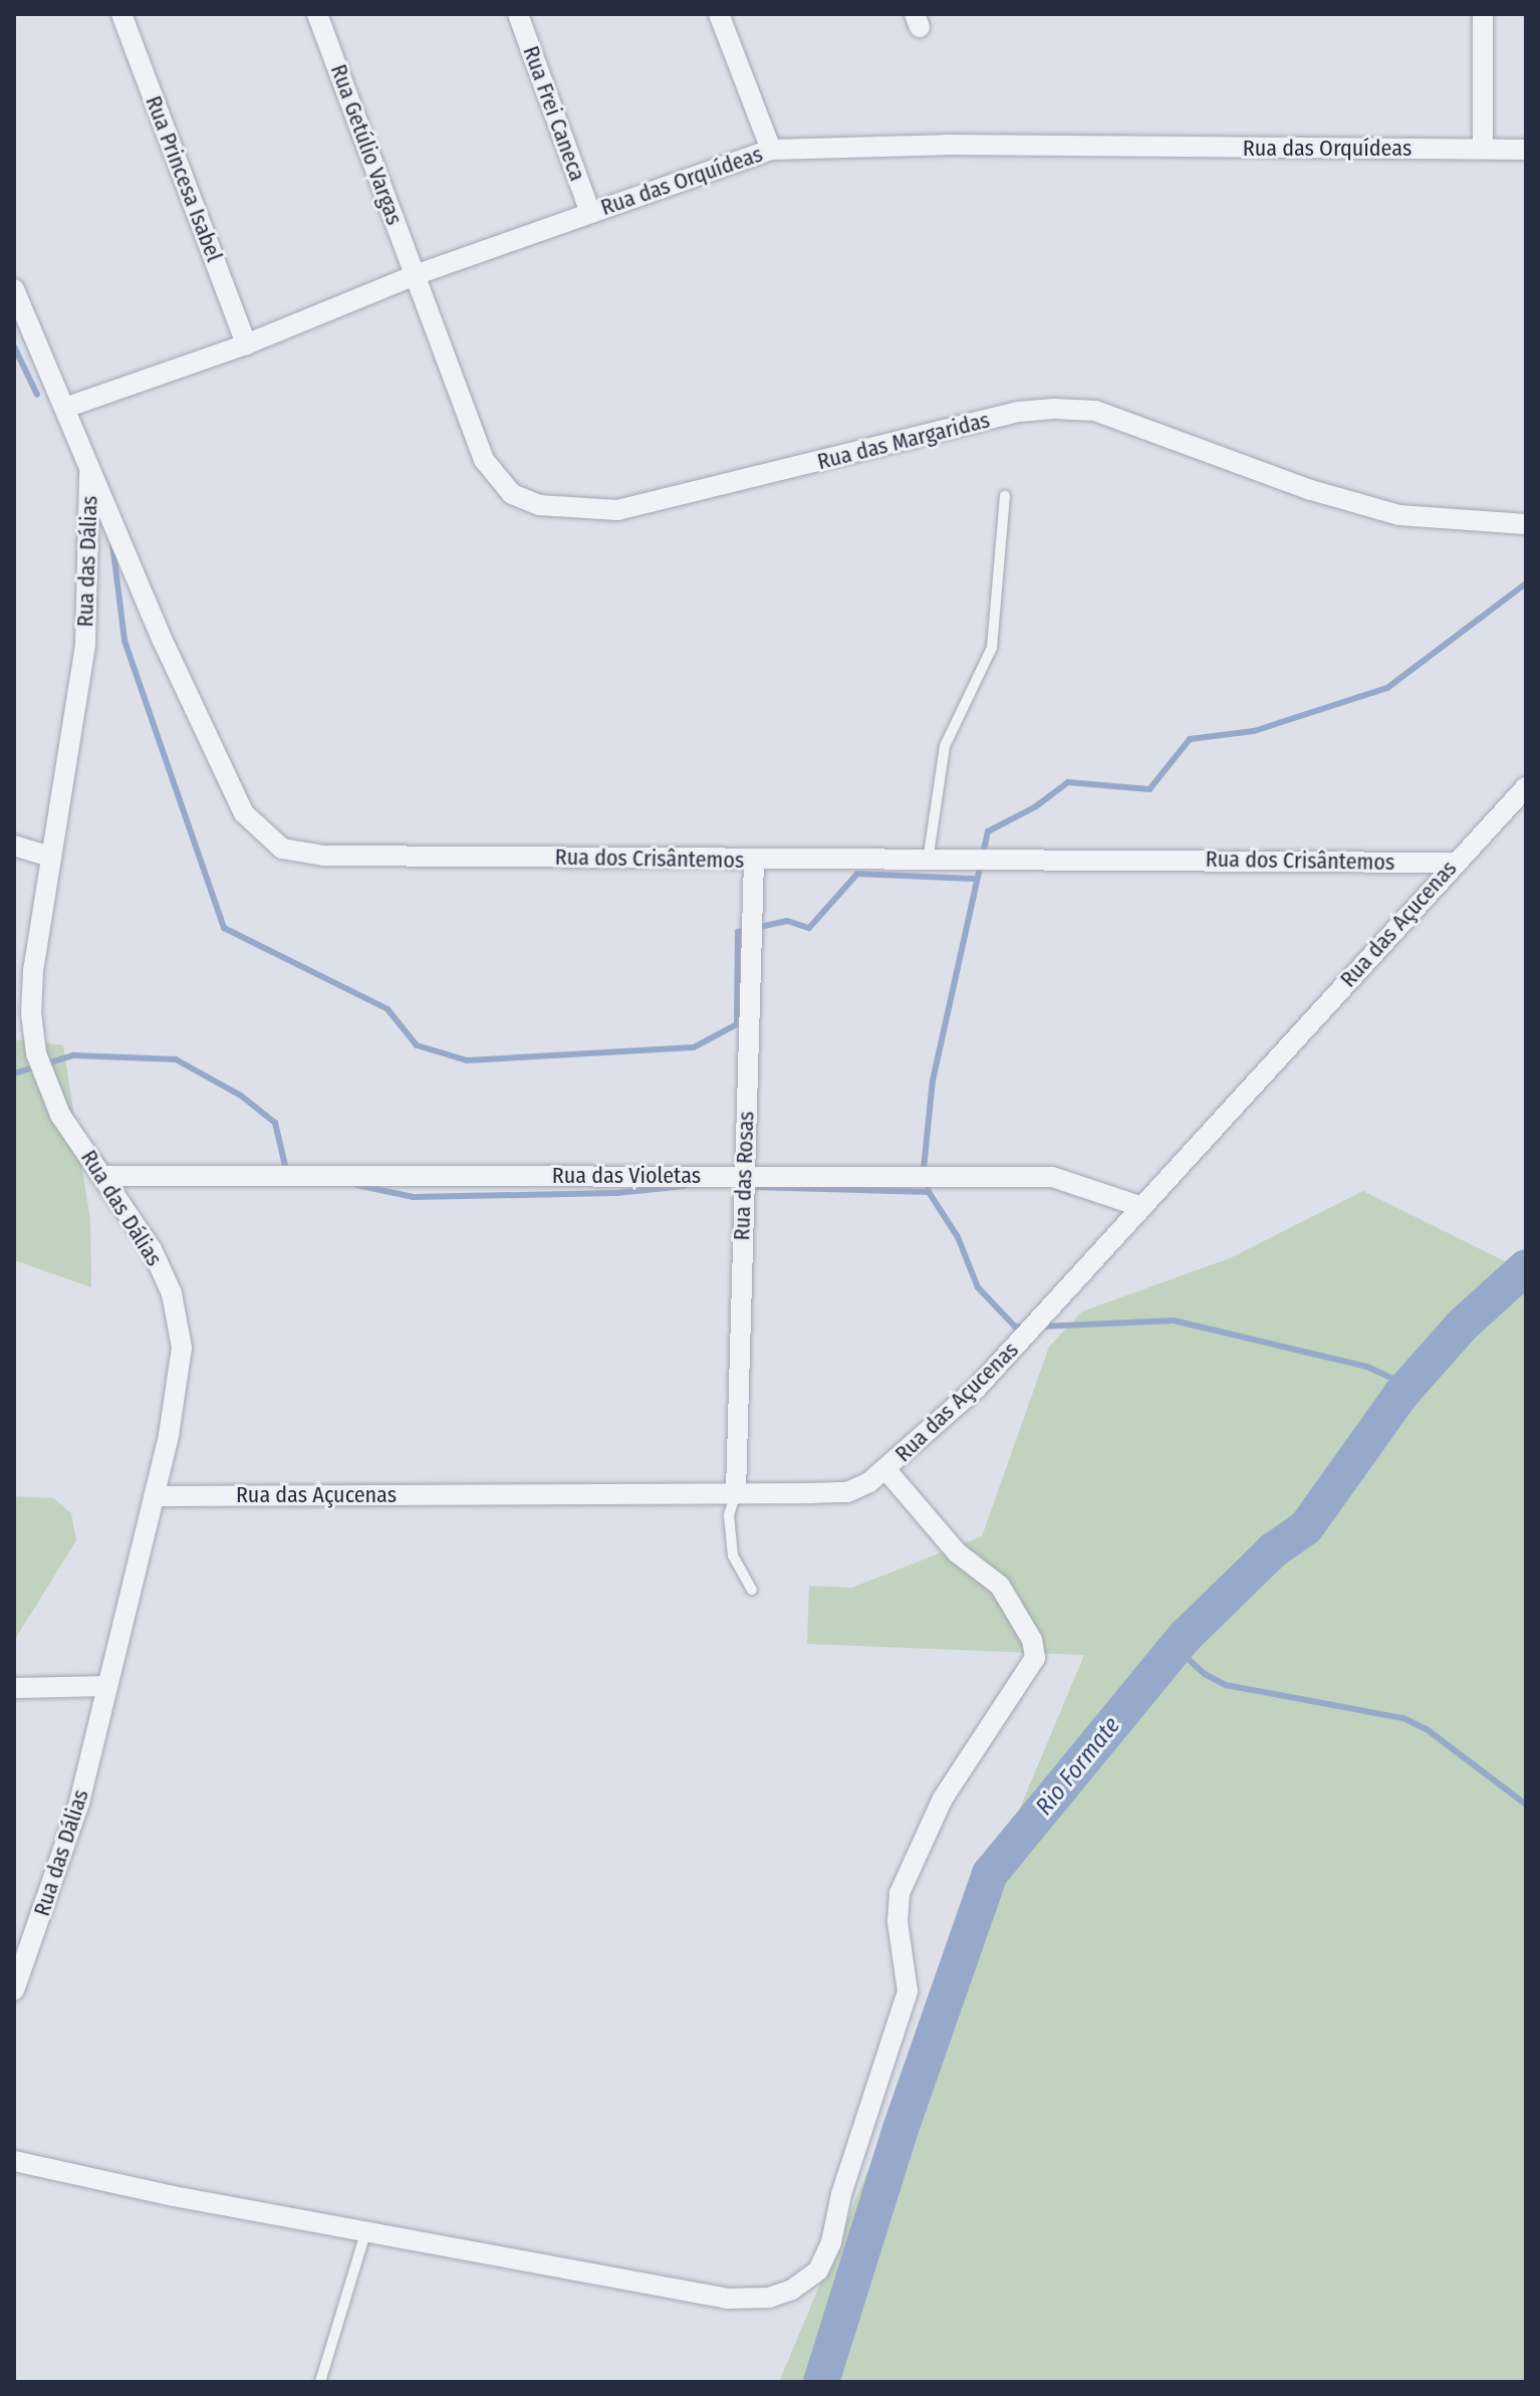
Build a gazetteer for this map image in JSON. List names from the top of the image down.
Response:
{
  "streets": {
    "street": [
      "Rua Frei Caneca",
      "Rua Getúlio Vargas",
      "Rua das Orquídeas",
      "Rua Princesa Isabel",
      "Rua das Margaridas",
      "Rua das Dálias",
      "Rua dos Crisântemos",
      "Rua das Açucenas",
      "Rua das Violetas",
      "Rua das Rosas"
    ]
  },
  "crossings": [
    ["Rua Frei Caneca", "Rua das Orquídeas"],
    ["Rua Getúlio Vargas", "Rua das Orquídeas"],
    ["Rua Getúlio Vargas", "Rua das Margaridas"],
    ["Rua das Orquídeas", "Rua Princesa Isabel"],
    ["Rua das Orquídeas", "Rua das Margaridas"],
    ["Rua das Orquídeas", "Rua dos Crisântemos"],
    ["Rua das Dálias", "Rua dos Crisântemos"],
    ["Rua das Dálias", "Rua das Açucenas"],
    ["Rua das Dálias", "Rua das Violetas"],
    ["Rua dos Crisântemos", "Rua das Açucenas"],
    ["Rua dos Crisântemos", "Rua das Rosas"],
    ["Rua das Açucenas", "Rua das Violetas"],
    ["Rua das Açucenas", "Rua das Rosas"],
    ["Rua das Violetas", "Rua das Rosas"]
  ],
  "water": ["Rio Formate"]
}
